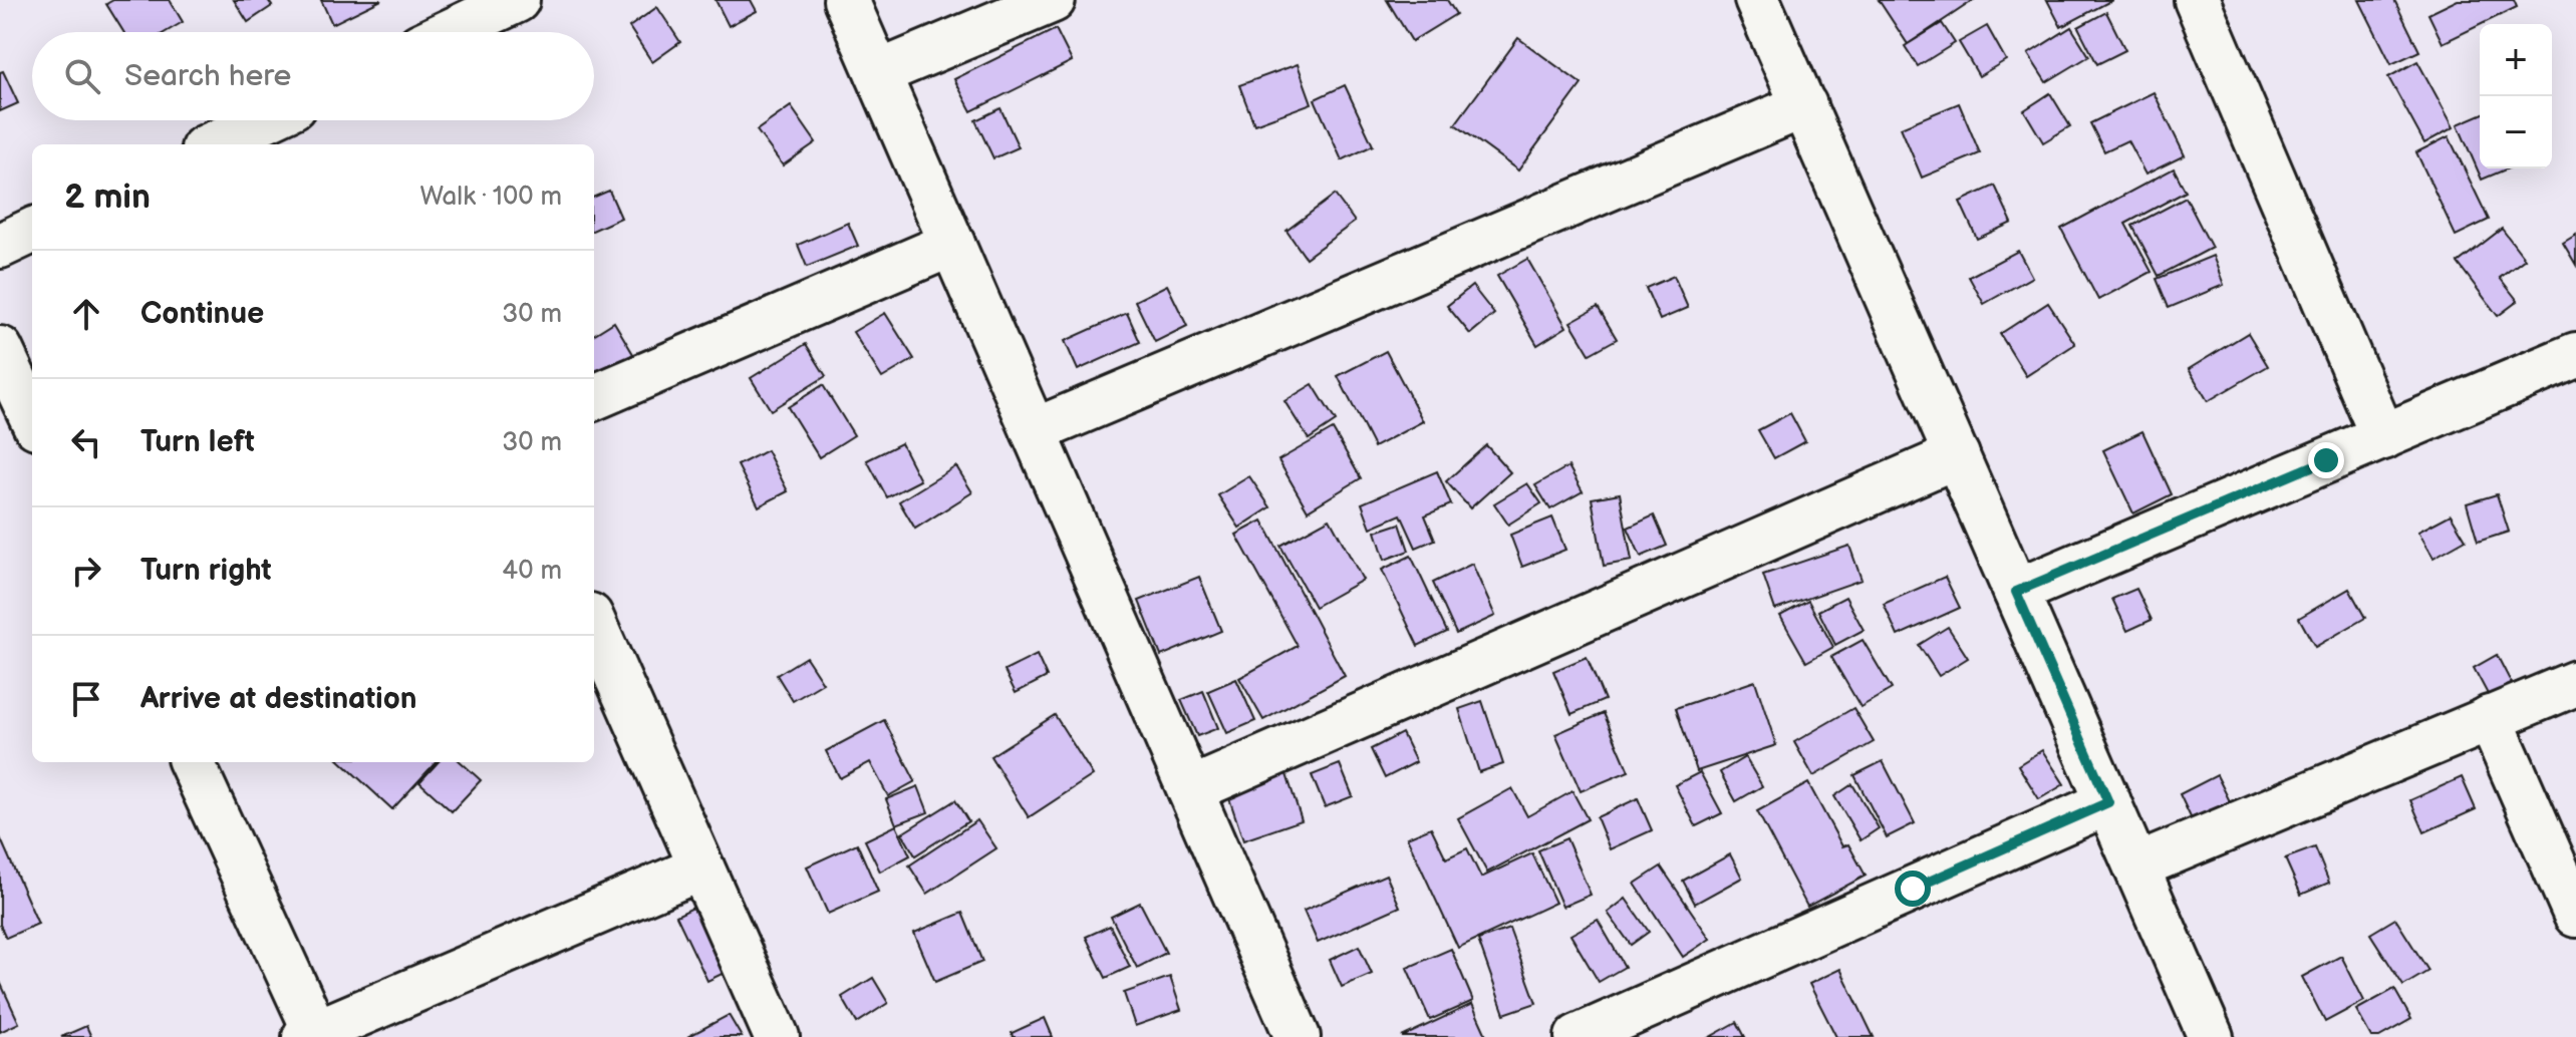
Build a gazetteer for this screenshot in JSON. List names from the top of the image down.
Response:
{
  "page": {
    "map_buttons": ["+", "−"],
    "search": "Search here",
    "heading": ["2 min", "Walk · 100 m"],
    "list": [
      ["Continue", "30 m"],
      ["Turn left", "30 m"],
      ["Turn right", "40 m"],
      "Arrive at destination"
    ]
  }
}
